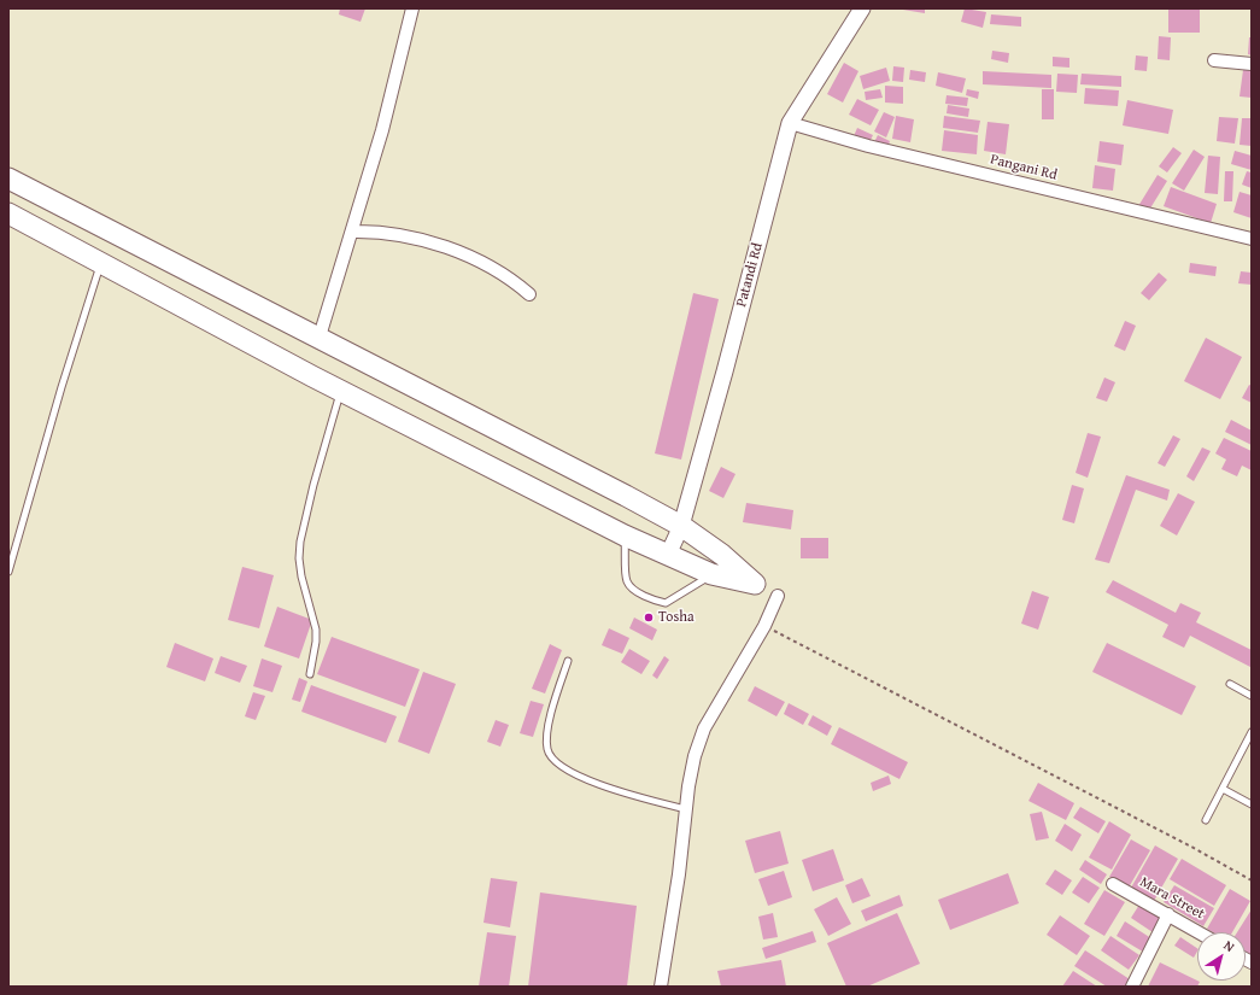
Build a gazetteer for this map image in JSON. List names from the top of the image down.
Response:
{
  "streets": {
    "street": ["Pangani Rd", "Patandi Rd", "Mara Street"]
  },
  "crossings": [
    ["Pangani Rd", "Patandi Rd"]
  ],
  "places": ["Tosha"],
  "north": "top right"
}
